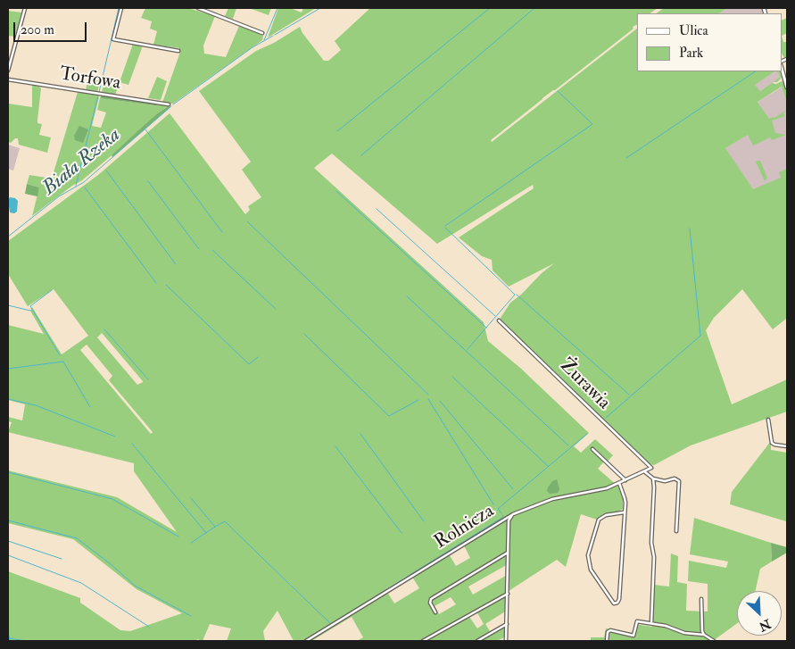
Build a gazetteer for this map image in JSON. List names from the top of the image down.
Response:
{
  "streets": {
    "street": ["Torfowa", "Żurawia", "Rolnicza"]
  },
  "crossings": [
    ["Żurawia", "Rolnicza"]
  ],
  "water": ["Biała Rzeka"],
  "legend": ["Ulica", "Park"],
  "scale_bar": "200 m",
  "north": "bottom right"
}
